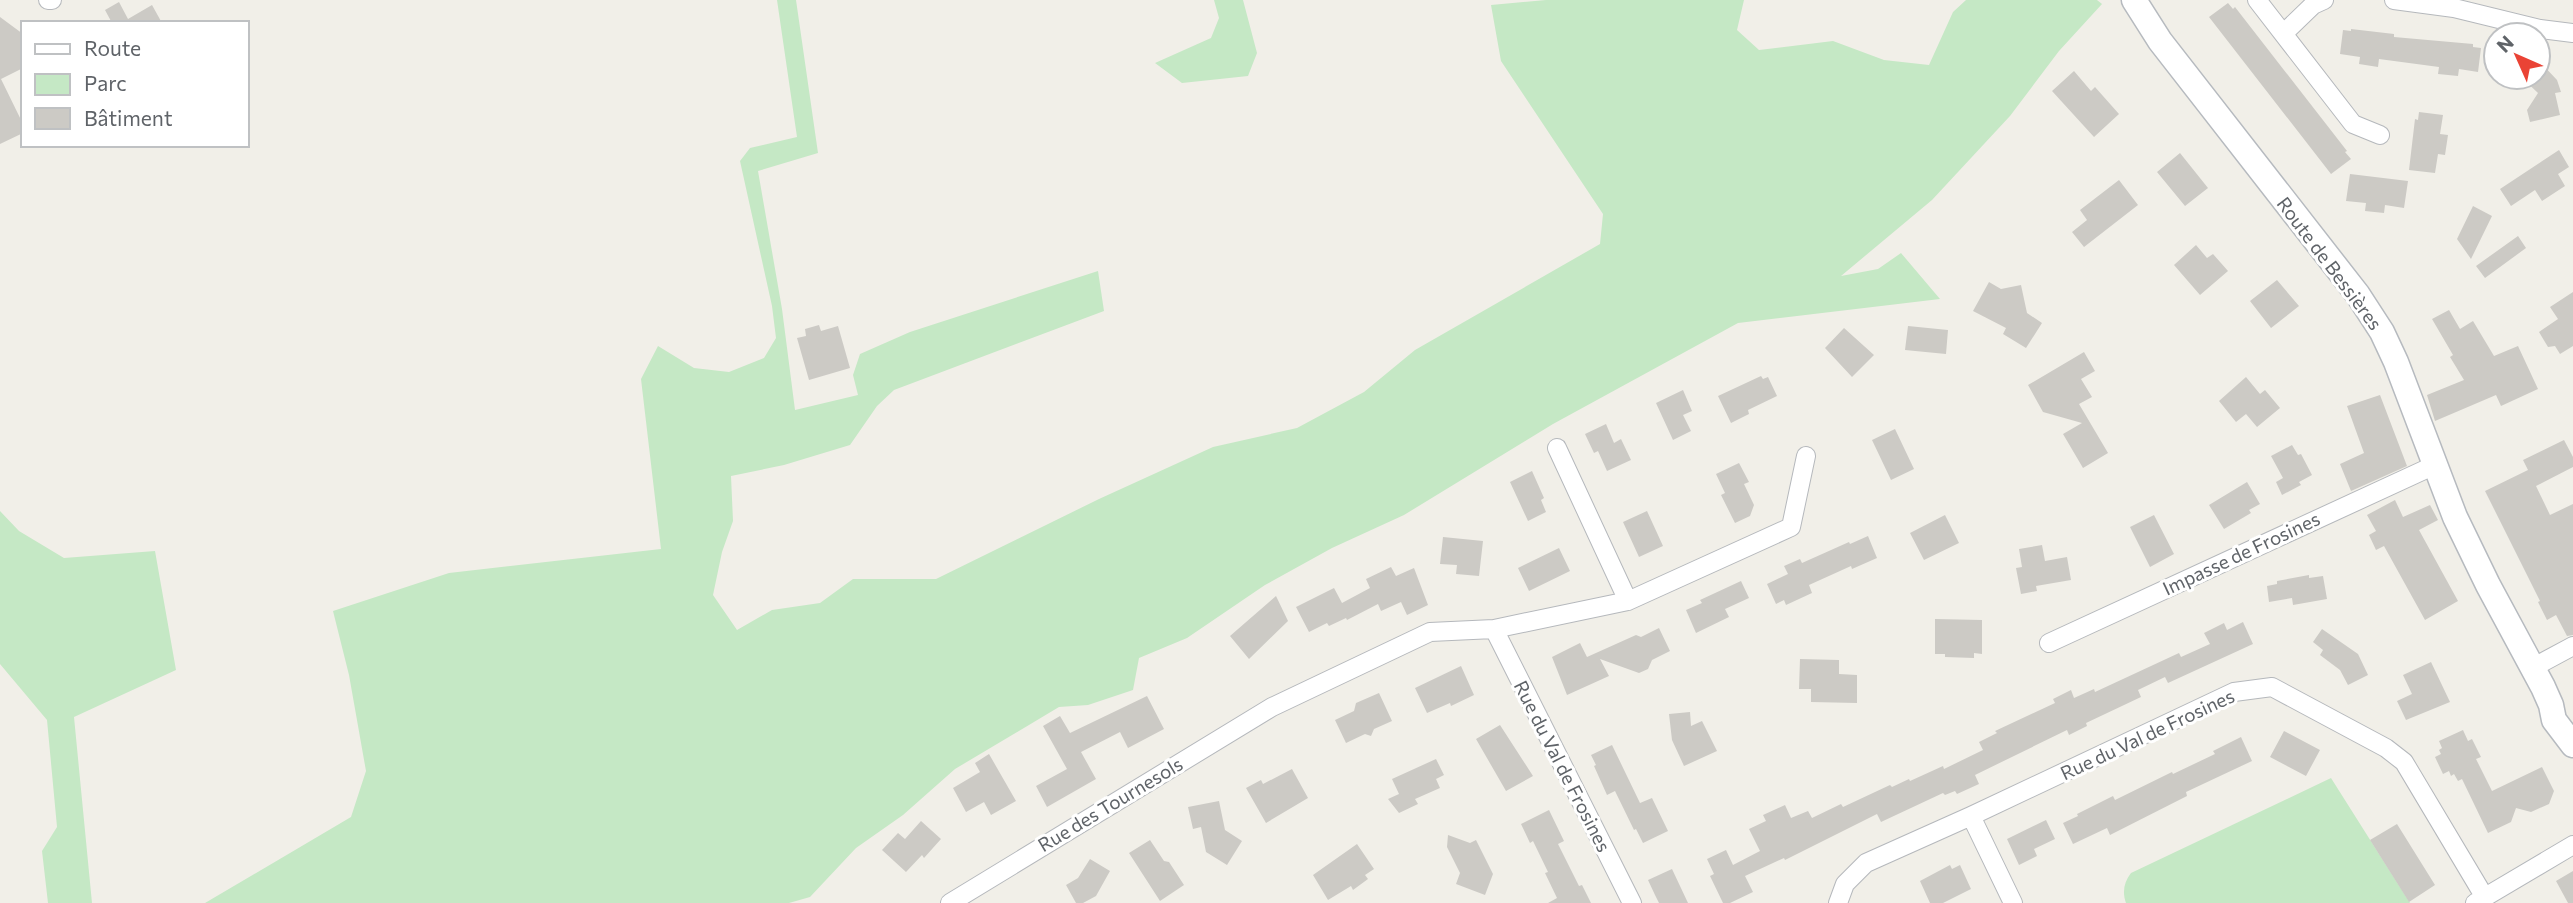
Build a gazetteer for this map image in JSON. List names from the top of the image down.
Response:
{
  "streets": {
    "main road": ["Route de Bessières"],
    "street": ["Impasse de Frosines", "Rue du Val de Frosines", "Rue des Tournesols"]
  },
  "crossings": [
    ["Route de Bessières", "Impasse de Frosines"],
    ["Rue du Val de Frosines", "Rue des Tournesols"]
  ],
  "legend": ["Route", "Parc", "Bâtiment"],
  "north": "top left"
}
